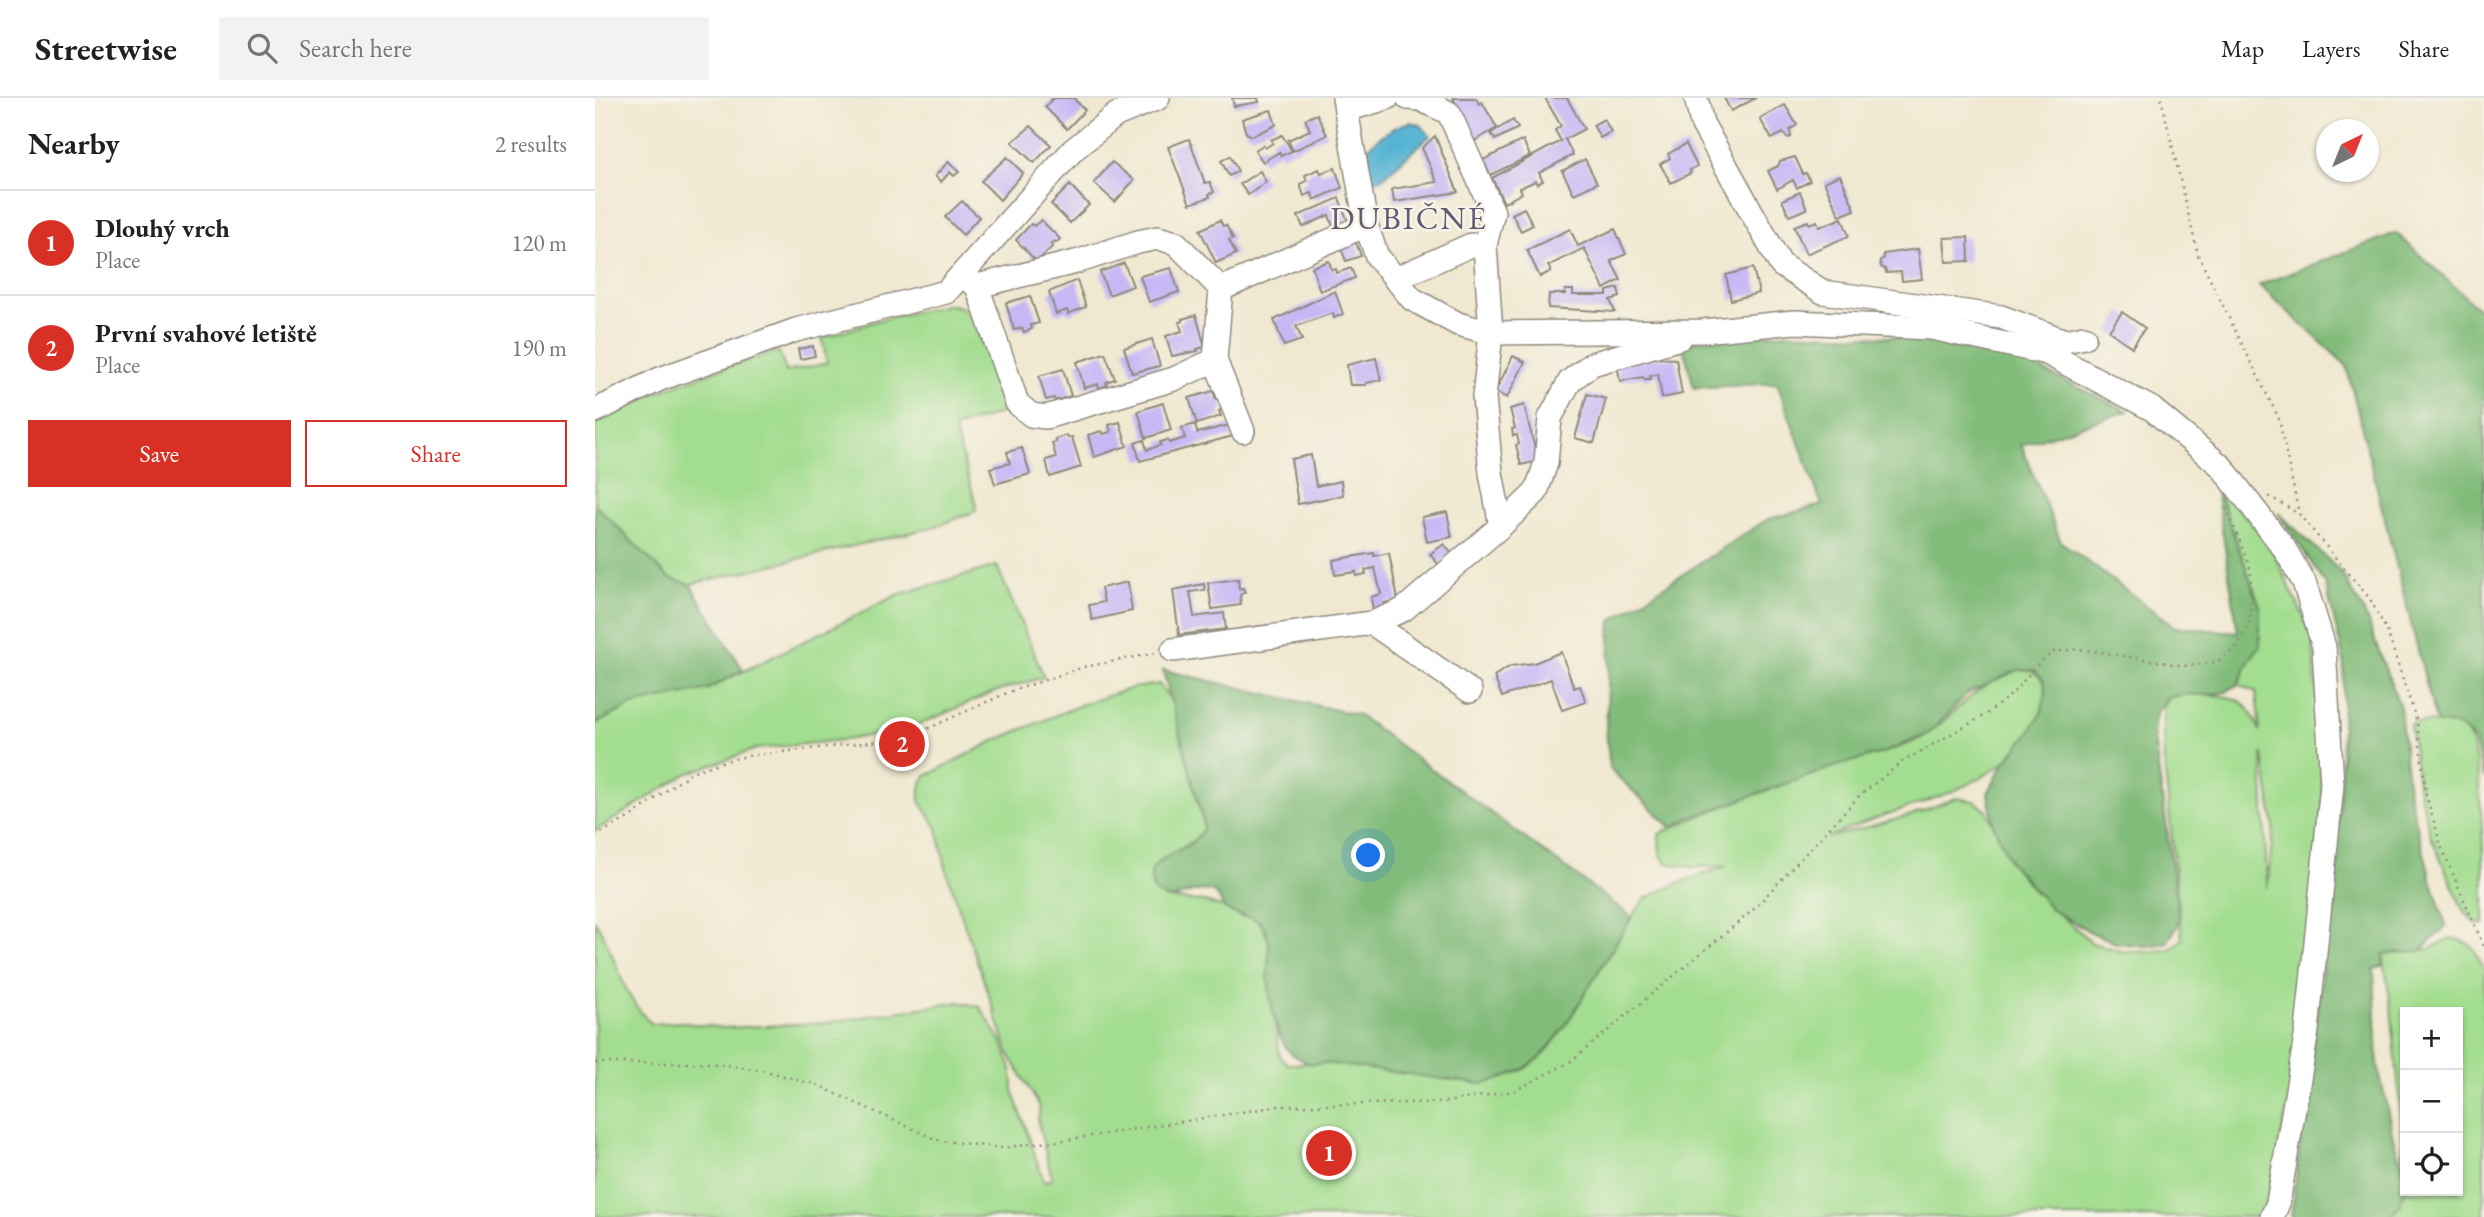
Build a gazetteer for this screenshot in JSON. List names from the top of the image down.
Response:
{
  "districts": ["DUBIČNÉ"],
  "north": "top right",
  "page": {
    "header": "Streetwise",
    "search": "Search here",
    "nav": ["Map", "Layers", "Share"],
    "heading": ["Nearby", "2 results"],
    "list": [
      {
        "mark": "1",
        "name": "Dlouhý vrch",
        "note": "Place",
        "value": "120 m"
      },
      {
        "mark": "2",
        "name": "První svahové letiště",
        "note": "Place",
        "value": "190 m"
      }
    ],
    "buttons": ["Save", "Share"],
    "pins": ["2", "1"],
    "map_buttons": ["+", "−"]
  }
}
